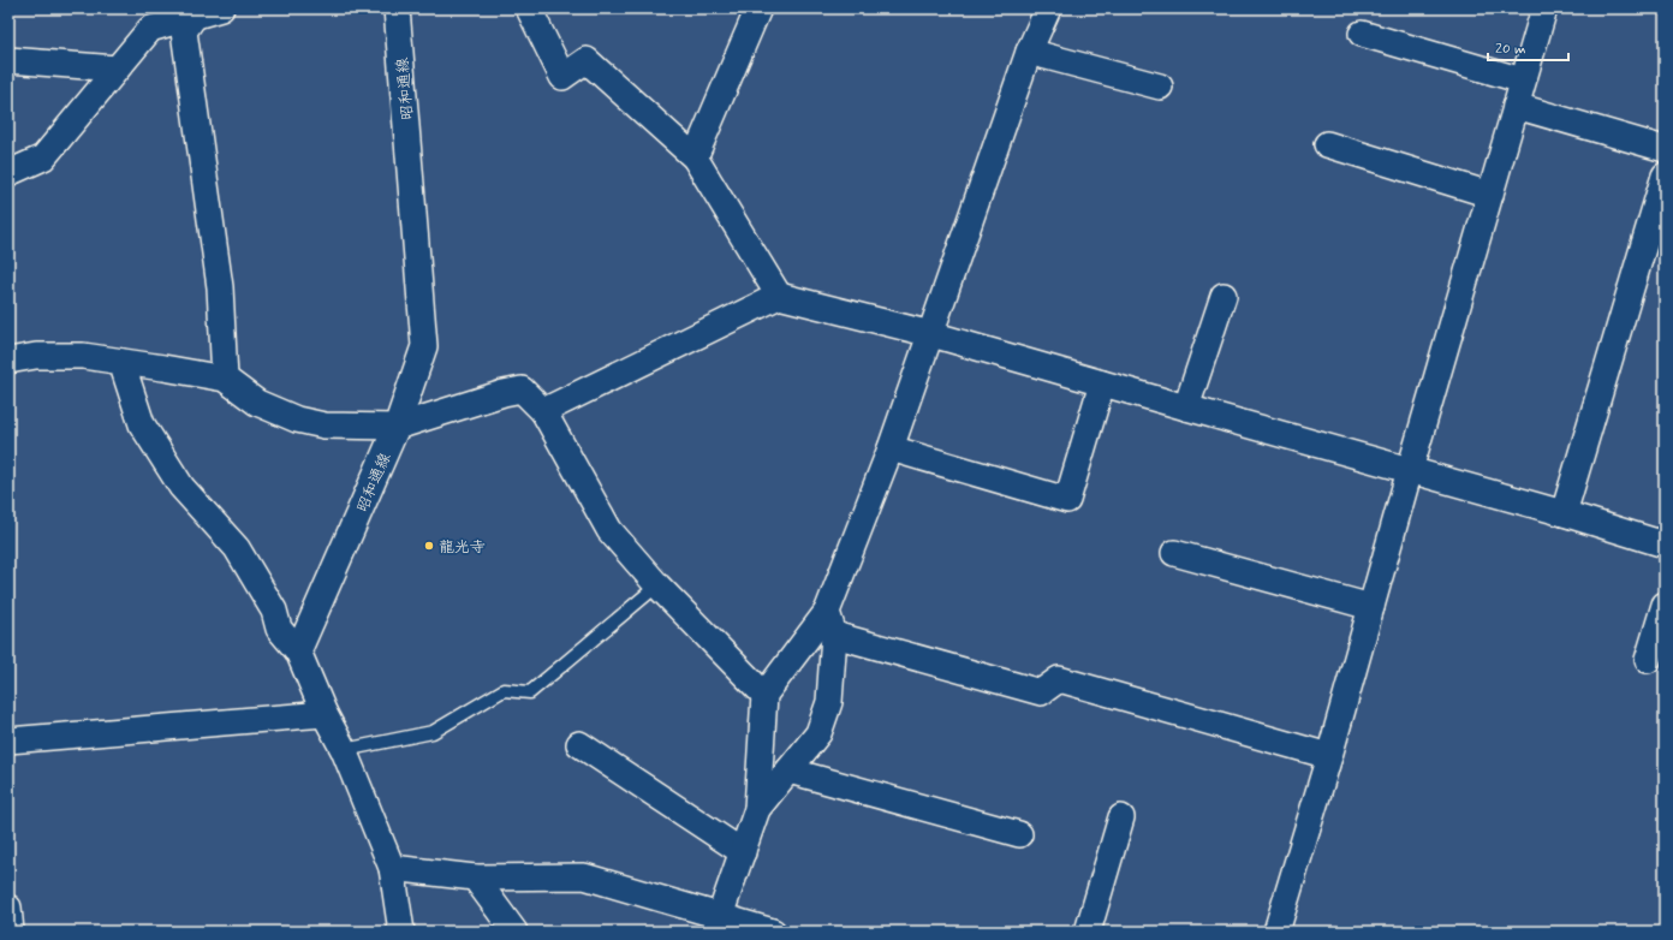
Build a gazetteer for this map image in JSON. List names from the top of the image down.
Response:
{
  "streets": {
    "street": ["昭和通線"]
  },
  "places": ["龍光寺"],
  "scale_bar": "20 m"
}
